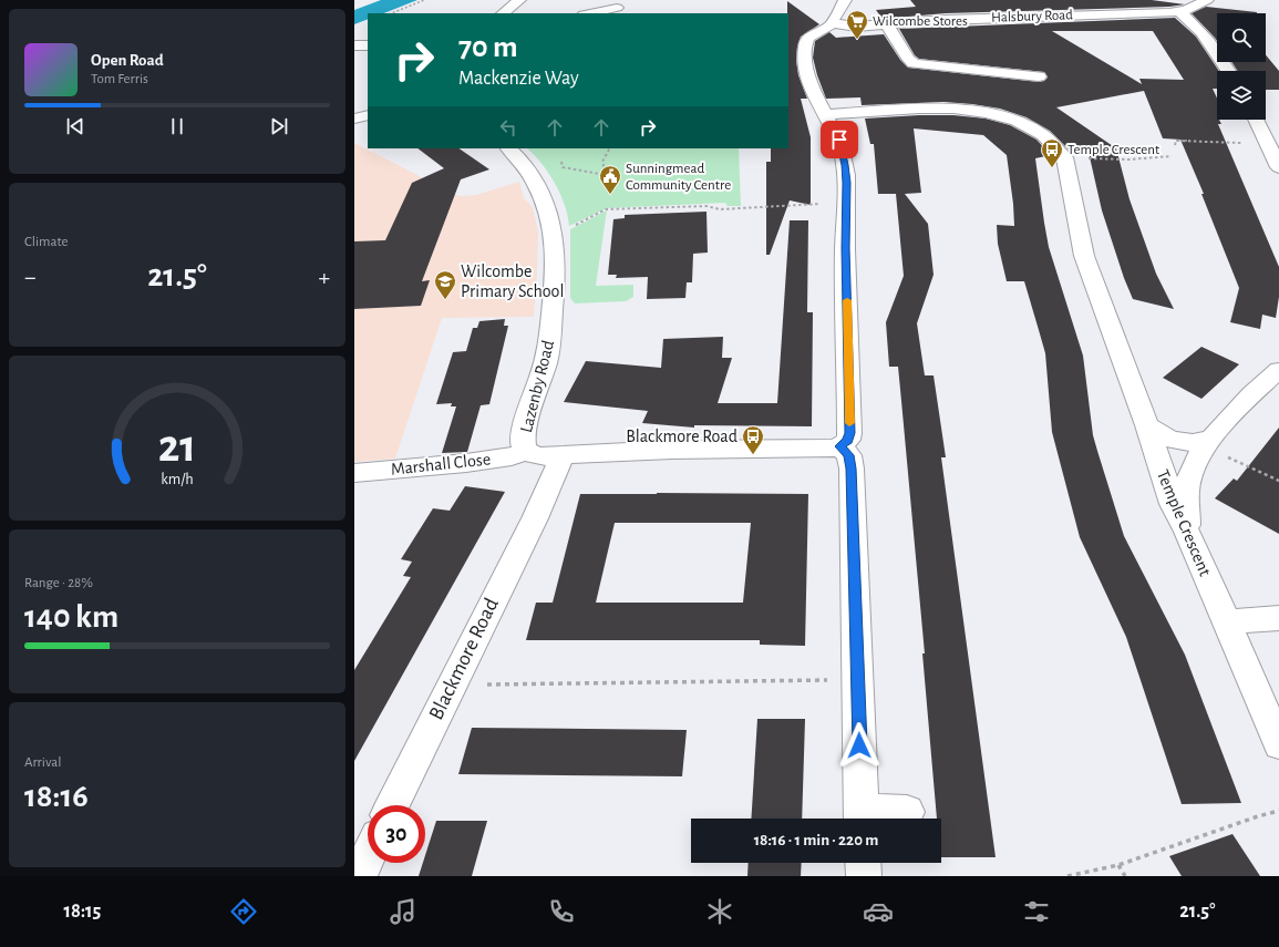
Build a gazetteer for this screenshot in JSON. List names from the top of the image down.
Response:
{
  "streets": {
    "street": [
      "Halsbury Road",
      "Lazenby Road",
      "Marshall Close",
      "Temple Crescent",
      "Blackmore Road"
    ]
  },
  "crossings": [
    ["Lazenby Road", "Marshall Close"]
  ],
  "places": {
    "supermarket": ["Wilcombe Stores"],
    "bus stop": ["Temple Crescent", "Blackmore Road"],
    "public building": ["Sunningmead Community Centre"],
    "school or university": ["Wilcombe Primary School"]
  },
  "page": {
    "turn": ["70 m", "Mackenzie Way"],
    "song": ["Open Road", "Tom Ferris"],
    "tile": [
      "Climate",
      ["Range · 28%", "140 km"],
      ["Arrival", "18:16"]
    ],
    "heat": ["−", "21.5°", "+"],
    "limit": "30",
    "trip": "18:16 · 1 min · 220 m",
    "tabs": ["18:15", "21.5°"],
    "gauge": ["21", "km/h"]
  }
}
